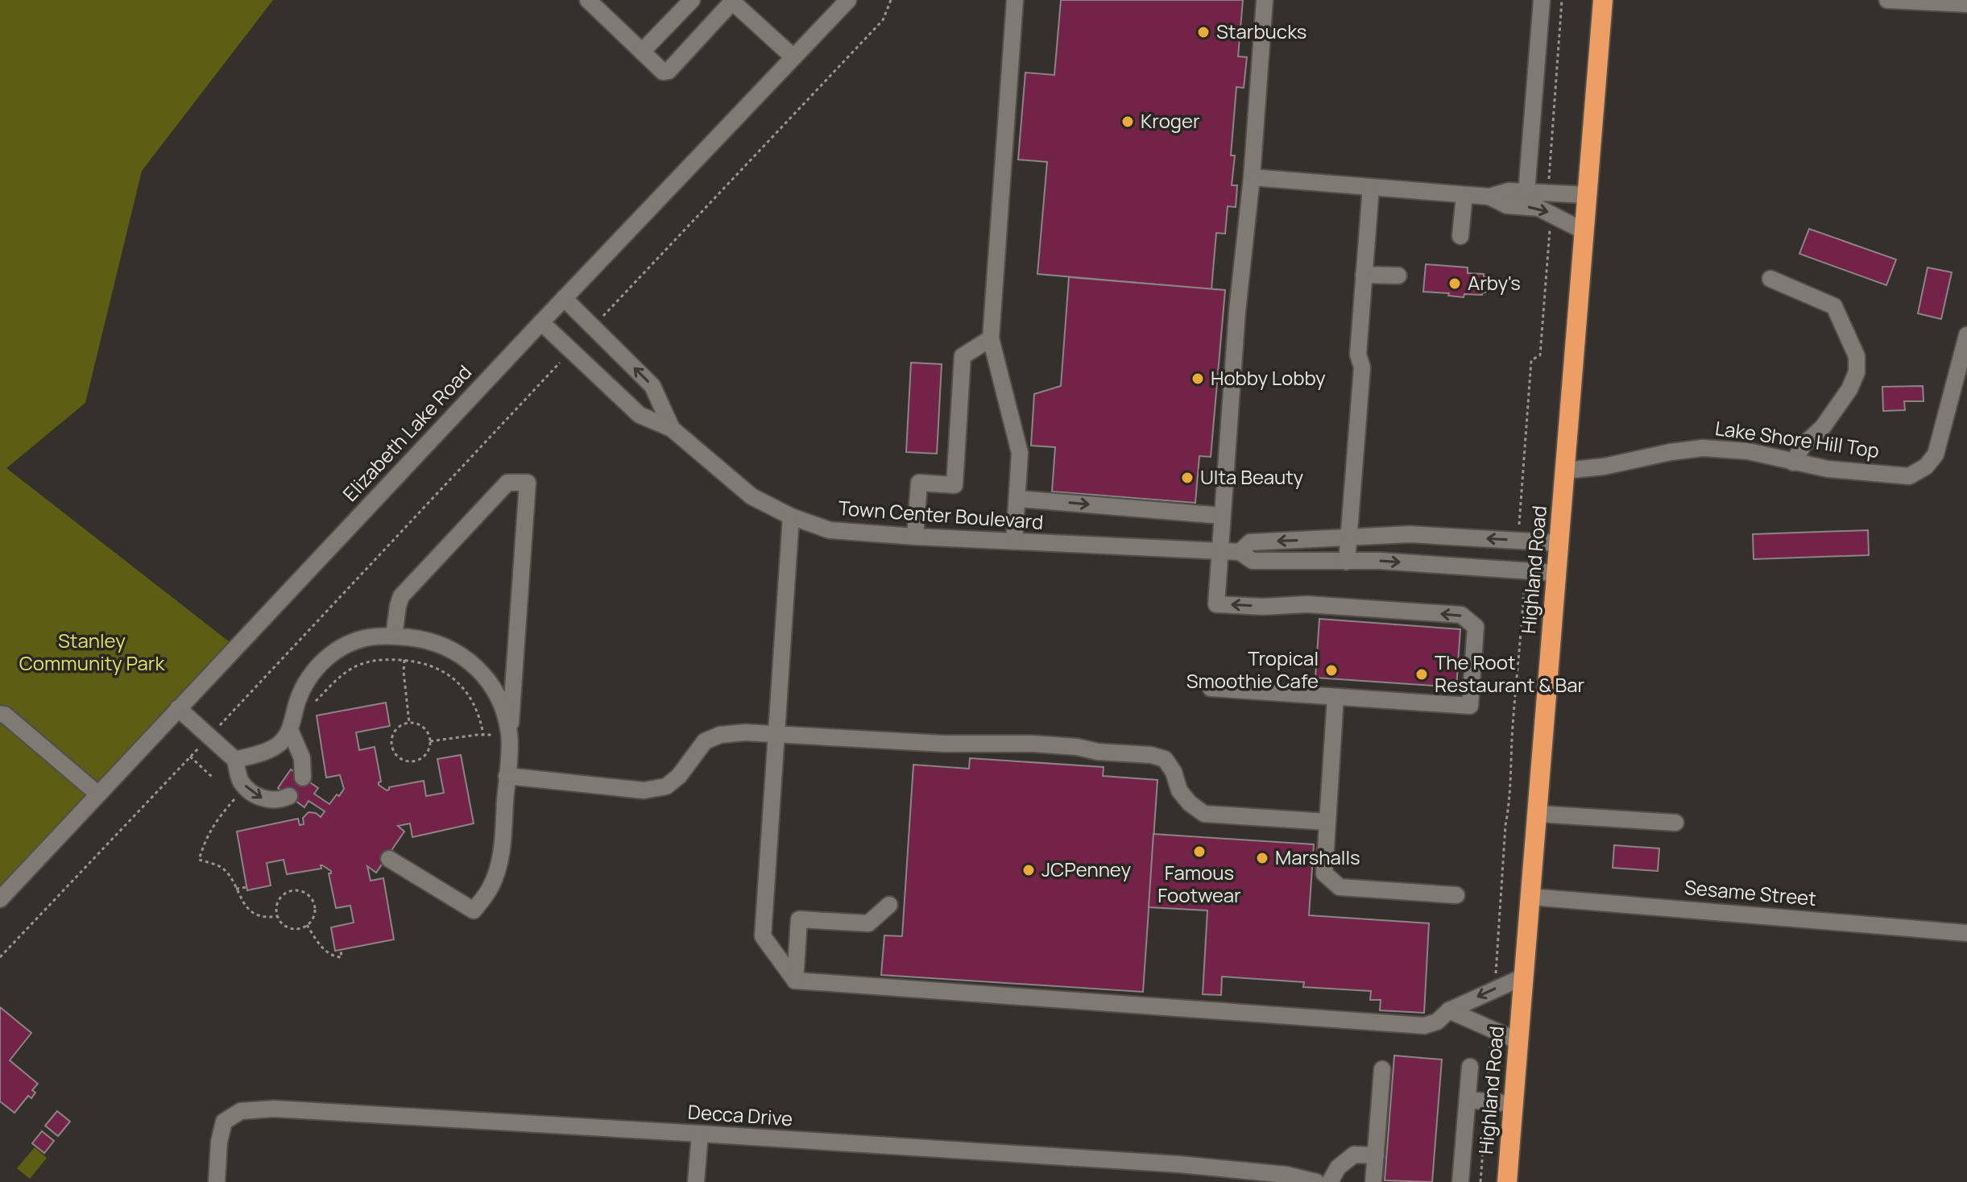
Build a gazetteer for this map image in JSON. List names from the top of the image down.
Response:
{
  "streets": {
    "highway": ["Highland Road"],
    "street": [
      "Elizabeth Lake Road",
      "Lake Shore Hill Top",
      "Town Center Boulevard",
      "Sesame Street",
      "Decca Drive"
    ]
  },
  "crossings": [
    ["Elizabeth Lake Road", "Town Center Boulevard"],
    ["Lake Shore Hill Top", "Highland Road"],
    ["Town Center Boulevard", "Highland Road"],
    ["Highland Road", "Sesame Street"]
  ],
  "parks": ["Stanley Community Park"],
  "places": [
    "Starbucks",
    "Kroger",
    "Arby's",
    "Hobby Lobby",
    "Ulta Beauty",
    "Tropical Smoothie Cafe",
    "The Root Restaurant & Bar",
    "Famous Footwear",
    "Marshalls",
    "JCPenney"
  ]
}
